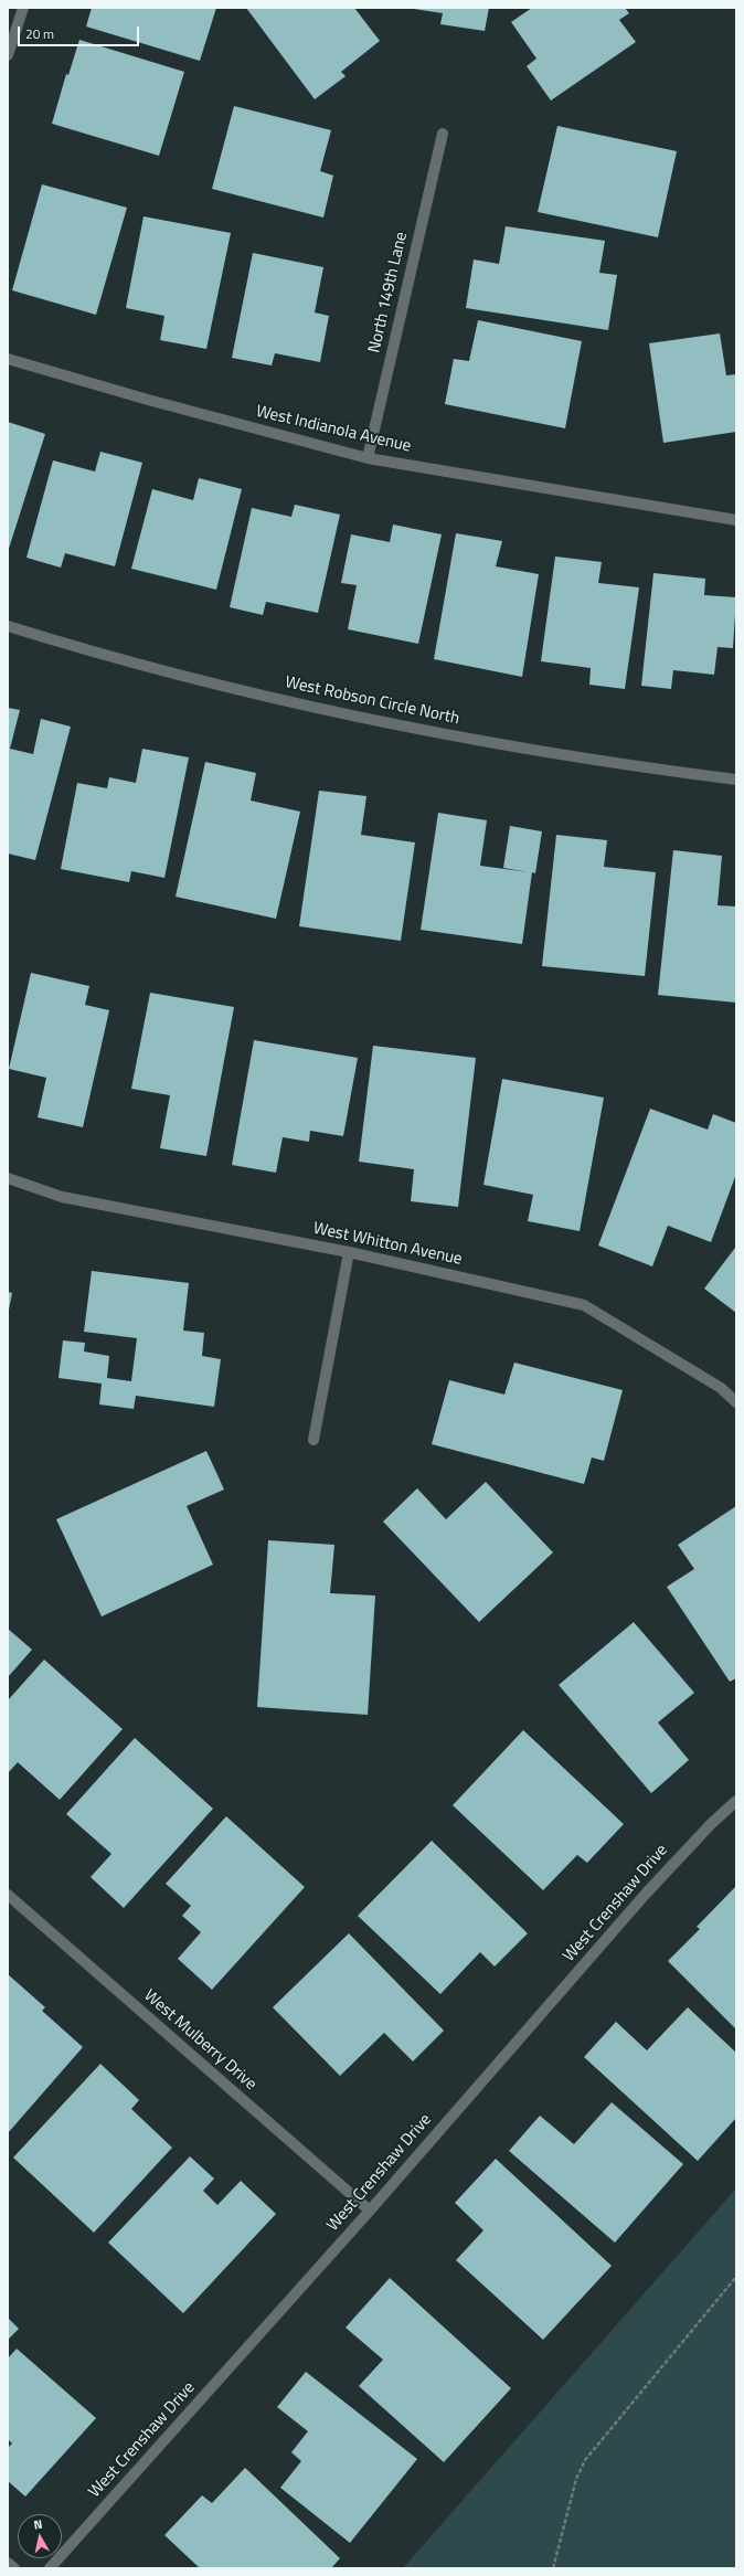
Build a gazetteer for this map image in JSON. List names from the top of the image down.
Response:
{
  "streets": {
    "street": [
      "North 149th Lane",
      "West Indianola Avenue",
      "West Robson Circle North",
      "West Whitton Avenue",
      "West Crenshaw Drive",
      "West Mulberry Drive"
    ]
  },
  "crossings": [
    ["North 149th Lane", "West Indianola Avenue"],
    ["West Crenshaw Drive", "West Mulberry Drive"]
  ],
  "scale_bar": "20 m",
  "north": "top"
}
